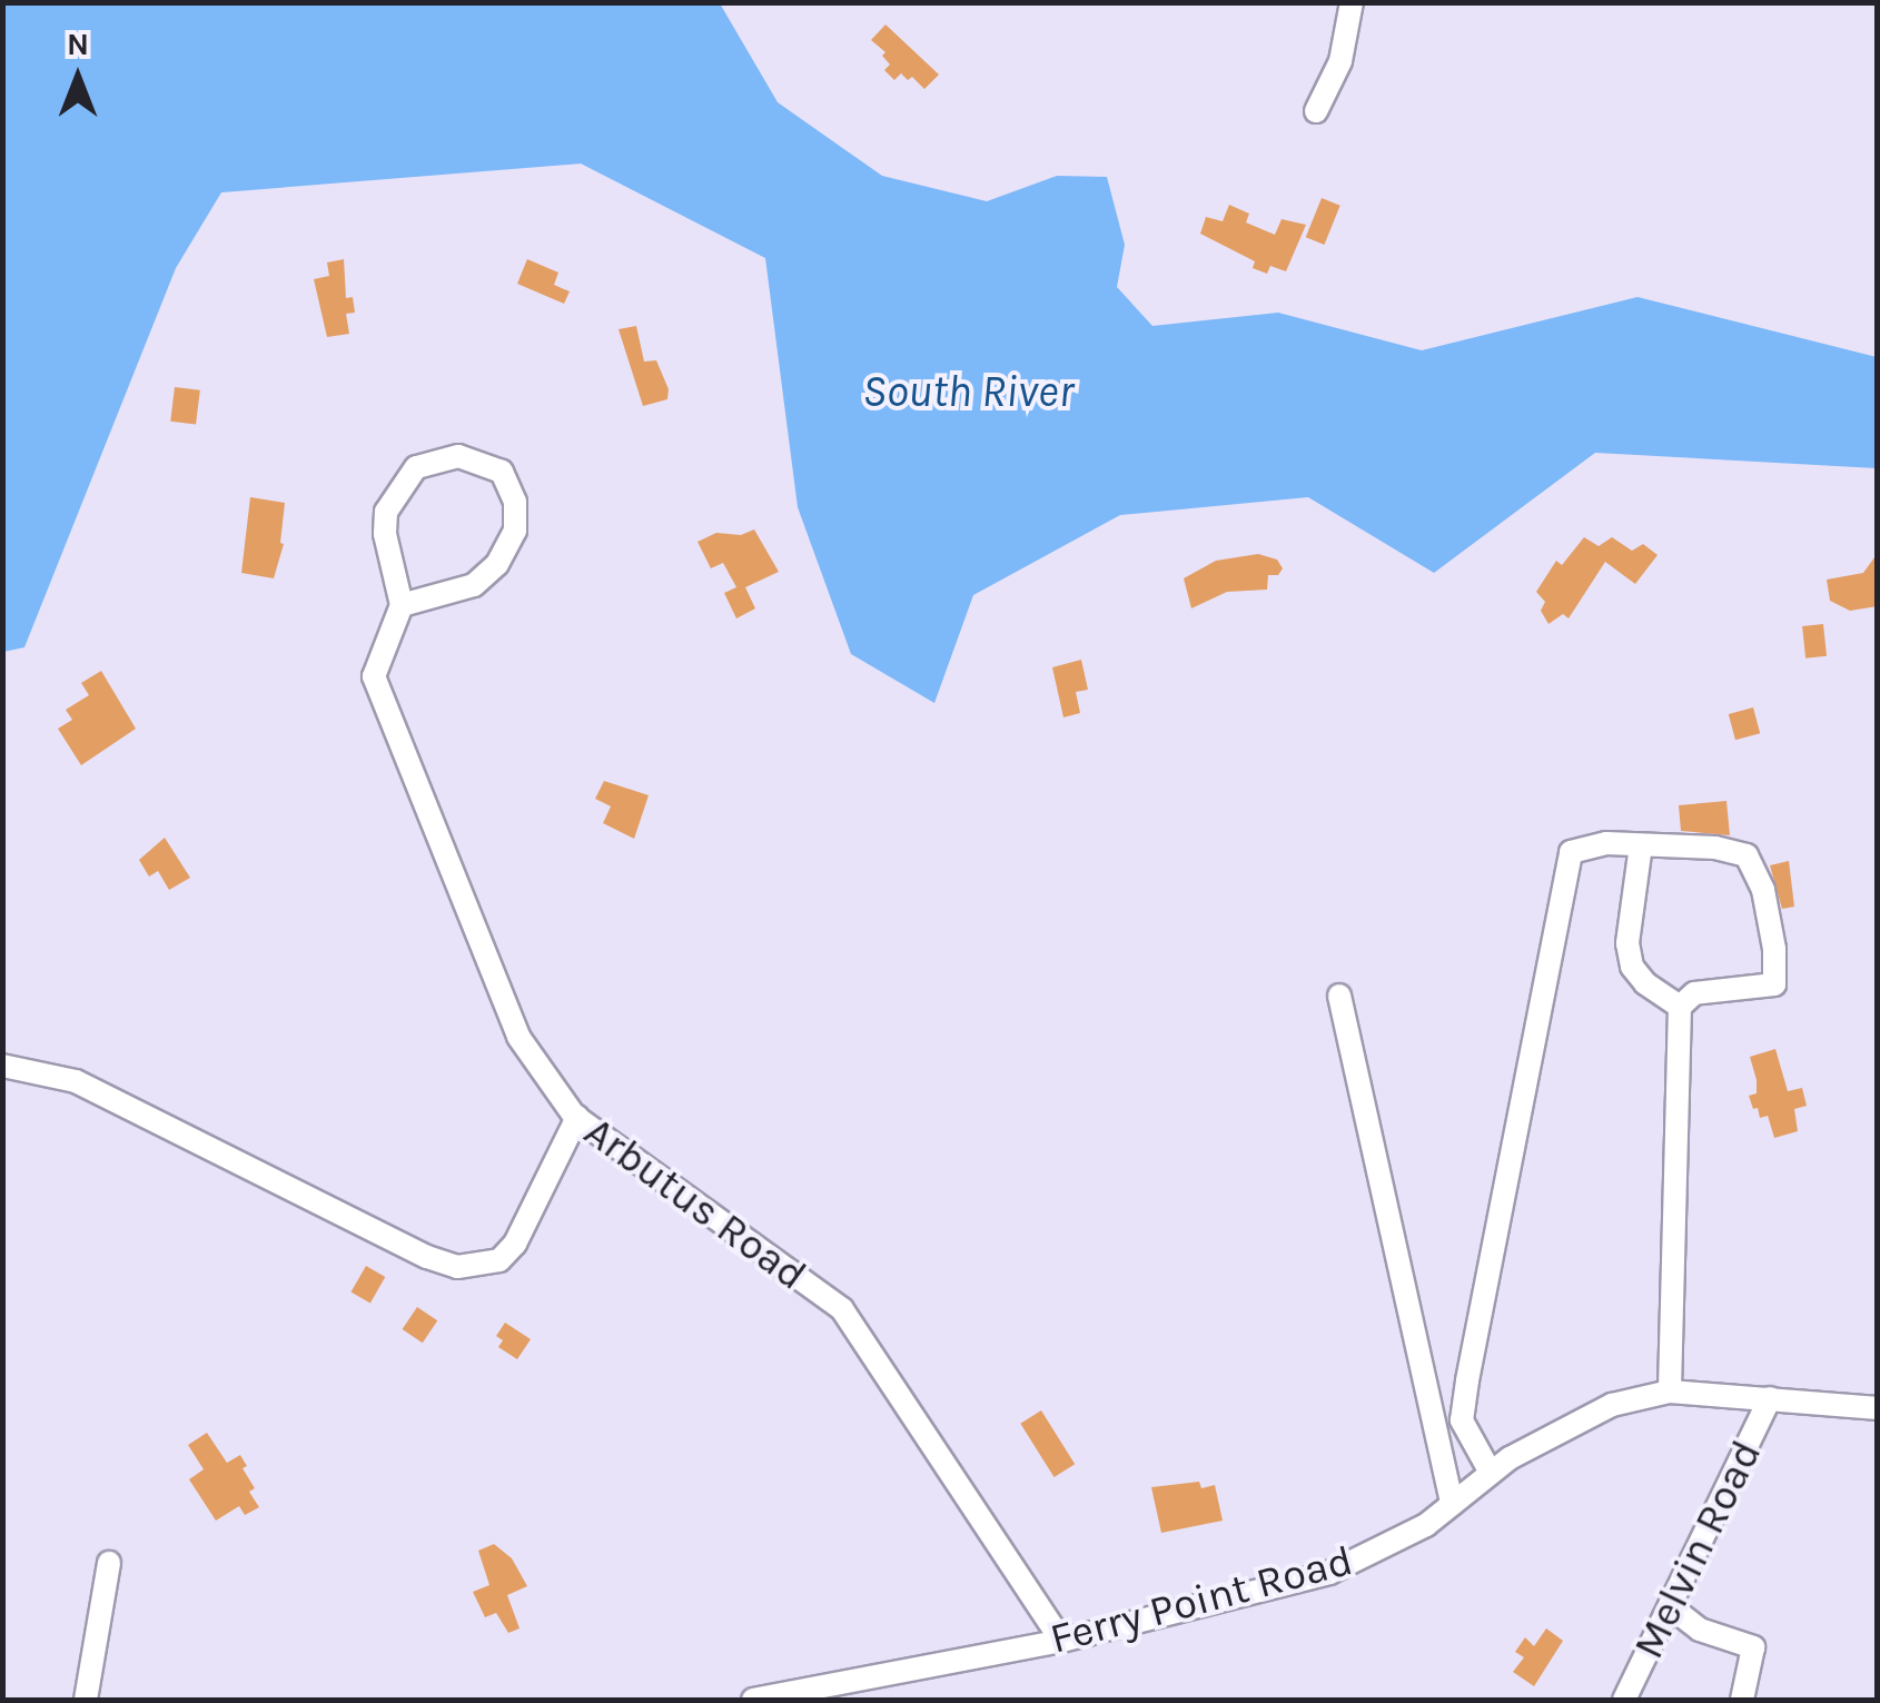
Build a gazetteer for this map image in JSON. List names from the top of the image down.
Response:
{
  "streets": {
    "street": ["Arbutus Road", "Melvin Road", "Ferry Point Road"]
  },
  "crossings": [
    ["Arbutus Road", "Ferry Point Road"],
    ["Melvin Road", "Ferry Point Road"]
  ],
  "water": ["South River"],
  "north": "top"
}
